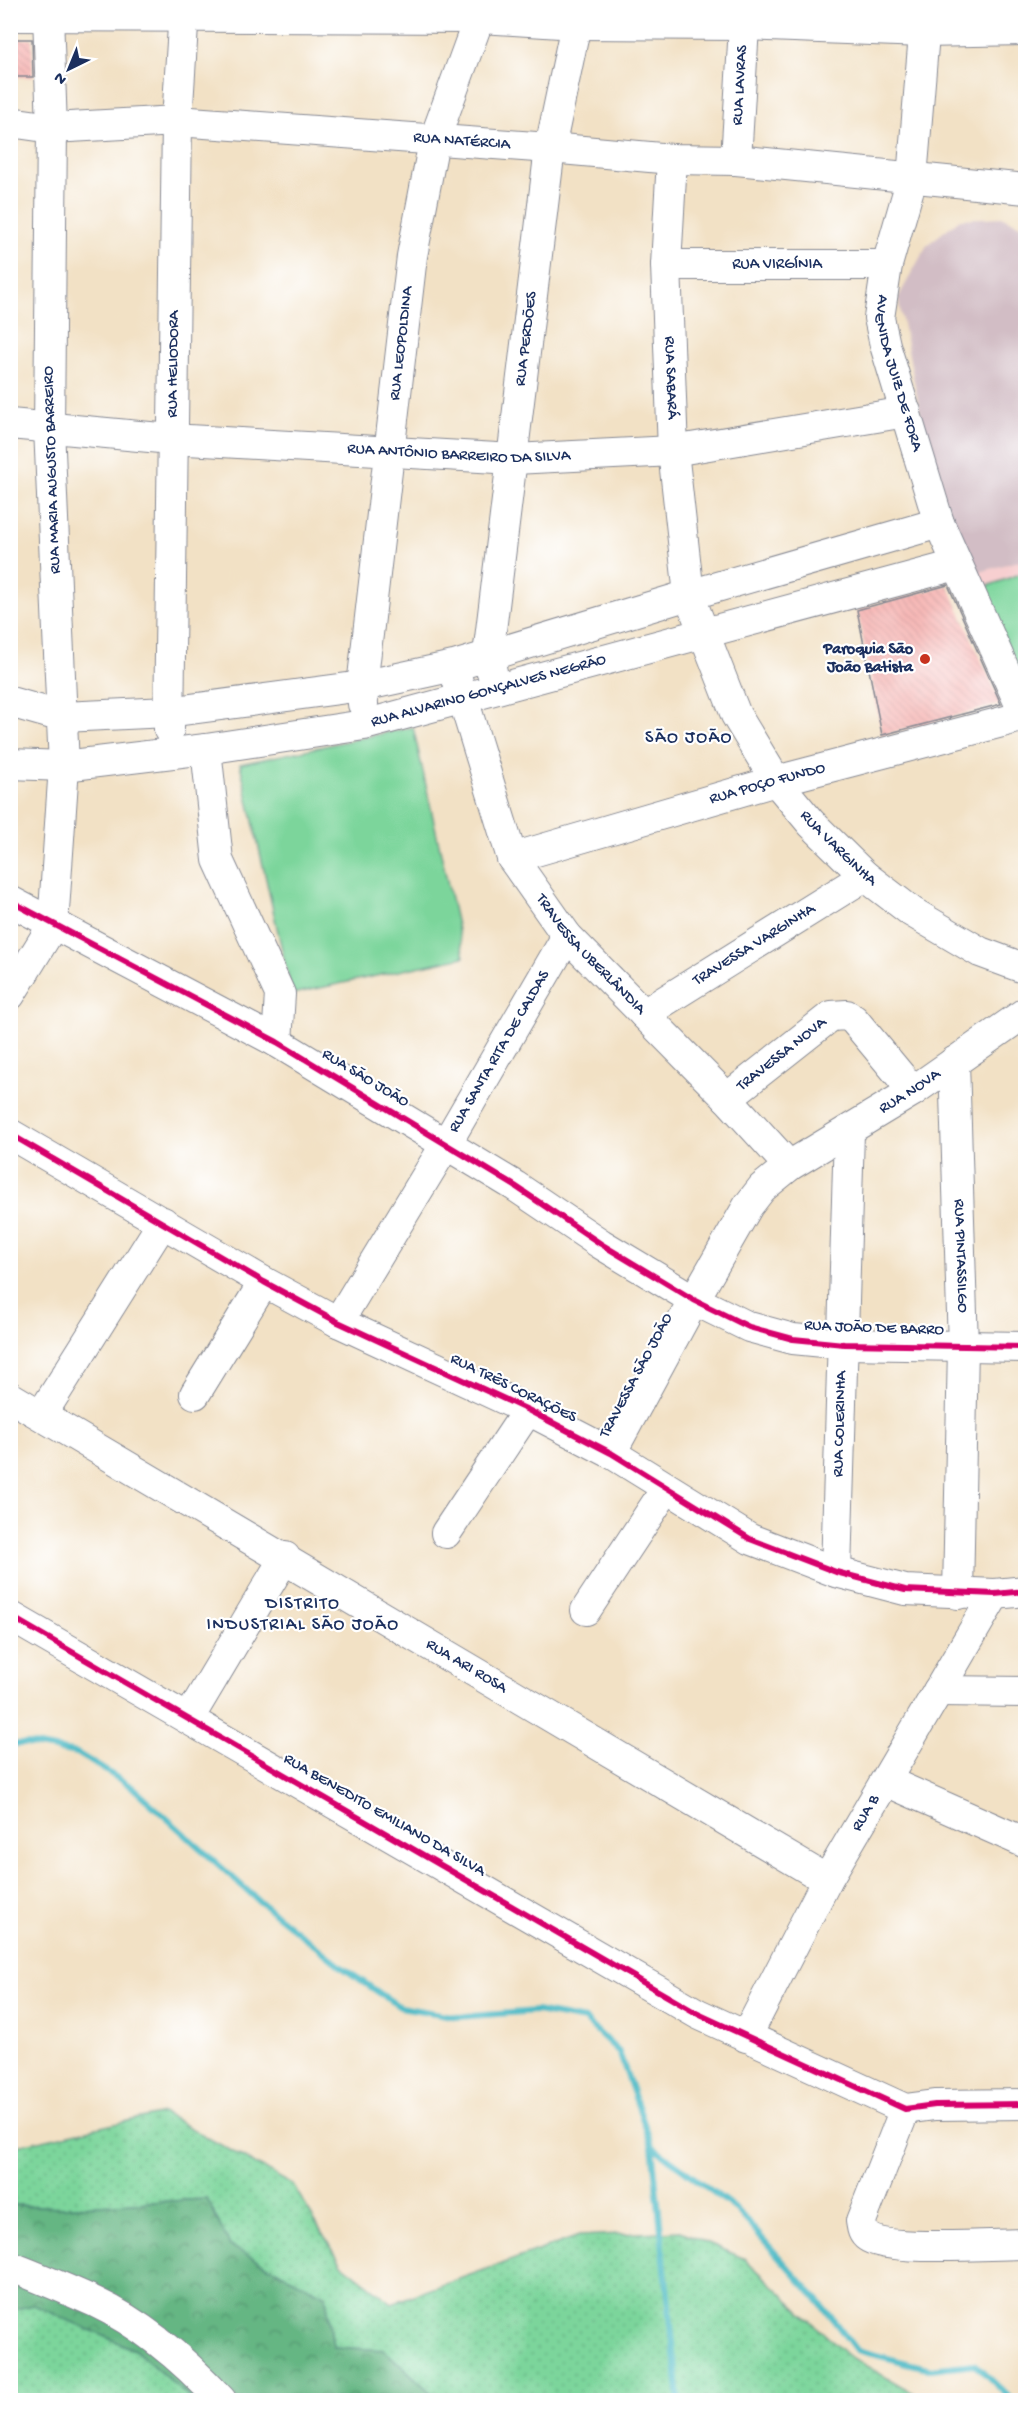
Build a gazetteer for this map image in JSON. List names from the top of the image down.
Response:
{
  "streets": {
    "street": [
      "RUA LAVRAS",
      "RUA NATÉRCIA",
      "RUA VIRGÍNIA",
      "RUA PERDÕES",
      "RUA LEOPOLDINA",
      "RUA HELIODORA",
      "AVENIDA JUIZ DE FORA",
      "RUA SABARÁ",
      "RUA ANTÔNIO BARREIRO DA SILVA",
      "RUA MARIA AUGUSTO BARREIRO",
      "RUA ALVARINO GONÇALVES NEGRÃO",
      "RUA POÇO FUNDO",
      "RUA VARGINHA",
      "TRAVESSA VARGINHA",
      "TRAVESSA UBERLÂNDIA",
      "RUA SANTA RITA DE CALDAS",
      "TRAVESSA NOVA",
      "RUA SÃO JOÃO",
      "RUA NOVA",
      "RUA PINTASSILGO",
      "RUA JOÃO DE BARRO",
      "TRAVESSA SÃO JOÃO",
      "RUA TRÊS CORAÇÕES",
      "RUA COLERINHA",
      "RUA ARI ROSA",
      "RUA B",
      "RUA BENEDITO EMILIANO DA SILVA"
    ]
  },
  "crossings": [
    ["RUA LAVRAS", "RUA NATÉRCIA"],
    ["RUA NATÉRCIA", "RUA PERDÕES"],
    ["RUA NATÉRCIA", "RUA LEOPOLDINA"],
    ["RUA NATÉRCIA", "RUA HELIODORA"],
    ["RUA NATÉRCIA", "AVENIDA JUIZ DE FORA"],
    ["RUA NATÉRCIA", "RUA SABARÁ"],
    ["RUA NATÉRCIA", "RUA MARIA AUGUSTO BARREIRO"],
    ["RUA VIRGÍNIA", "AVENIDA JUIZ DE FORA"],
    ["RUA VIRGÍNIA", "RUA SABARÁ"],
    ["RUA PERDÕES", "RUA ANTÔNIO BARREIRO DA SILVA"],
    ["RUA PERDÕES", "RUA ALVARINO GONÇALVES NEGRÃO"],
    ["RUA LEOPOLDINA", "RUA ANTÔNIO BARREIRO DA SILVA"],
    ["RUA LEOPOLDINA", "RUA ALVARINO GONÇALVES NEGRÃO"],
    ["RUA HELIODORA", "RUA ANTÔNIO BARREIRO DA SILVA"],
    ["RUA HELIODORA", "RUA ALVARINO GONÇALVES NEGRÃO"],
    ["AVENIDA JUIZ DE FORA", "RUA ANTÔNIO BARREIRO DA SILVA"],
    ["AVENIDA JUIZ DE FORA", "RUA ALVARINO GONÇALVES NEGRÃO"],
    ["AVENIDA JUIZ DE FORA", "RUA POÇO FUNDO"],
    ["RUA SABARÁ", "RUA ANTÔNIO BARREIRO DA SILVA"],
    ["RUA SABARÁ", "RUA ALVARINO GONÇALVES NEGRÃO"],
    ["RUA SABARÁ", "RUA VARGINHA"],
    ["RUA ANTÔNIO BARREIRO DA SILVA", "RUA MARIA AUGUSTO BARREIRO"],
    ["RUA MARIA AUGUSTO BARREIRO", "RUA ALVARINO GONÇALVES NEGRÃO"],
    ["RUA MARIA AUGUSTO BARREIRO", "RUA SÃO JOÃO"],
    ["RUA ALVARINO GONÇALVES NEGRÃO", "RUA VARGINHA"],
    ["RUA ALVARINO GONÇALVES NEGRÃO", "TRAVESSA UBERLÂNDIA"],
    ["RUA POÇO FUNDO", "RUA VARGINHA"],
    ["RUA POÇO FUNDO", "TRAVESSA UBERLÂNDIA"],
    ["RUA VARGINHA", "TRAVESSA VARGINHA"],
    ["TRAVESSA VARGINHA", "TRAVESSA UBERLÂNDIA"],
    ["TRAVESSA UBERLÂNDIA", "RUA SANTA RITA DE CALDAS"],
    ["TRAVESSA UBERLÂNDIA", "TRAVESSA NOVA"],
    ["TRAVESSA UBERLÂNDIA", "RUA NOVA"],
    ["TRAVESSA UBERLÂNDIA", "TRAVESSA SÃO JOÃO"],
    ["RUA SANTA RITA DE CALDAS", "RUA SÃO JOÃO"],
    ["RUA SANTA RITA DE CALDAS", "RUA TRÊS CORAÇÕES"],
    ["TRAVESSA NOVA", "RUA NOVA"],
    ["RUA SÃO JOÃO", "RUA JOÃO DE BARRO"],
    ["RUA SÃO JOÃO", "TRAVESSA SÃO JOÃO"],
    ["RUA NOVA", "RUA PINTASSILGO"],
    ["RUA NOVA", "TRAVESSA SÃO JOÃO"],
    ["RUA NOVA", "RUA COLERINHA"],
    ["RUA PINTASSILGO", "RUA JOÃO DE BARRO"],
    ["RUA PINTASSILGO", "RUA TRÊS CORAÇÕES"],
    ["RUA JOÃO DE BARRO", "TRAVESSA SÃO JOÃO"],
    ["RUA JOÃO DE BARRO", "RUA COLERINHA"],
    ["TRAVESSA SÃO JOÃO", "RUA TRÊS CORAÇÕES"],
    ["RUA TRÊS CORAÇÕES", "RUA COLERINHA"],
    ["RUA TRÊS CORAÇÕES", "RUA B"],
    ["RUA ARI ROSA", "RUA B"],
    ["RUA B", "RUA BENEDITO EMILIANO DA SILVA"]
  ],
  "districts": ["SÃO JOÃO", "DISTRITO INDUSTRIAL SÃO JOÃO"],
  "places": ["Paroquia São João Batista"],
  "north": "bottom left"
}
